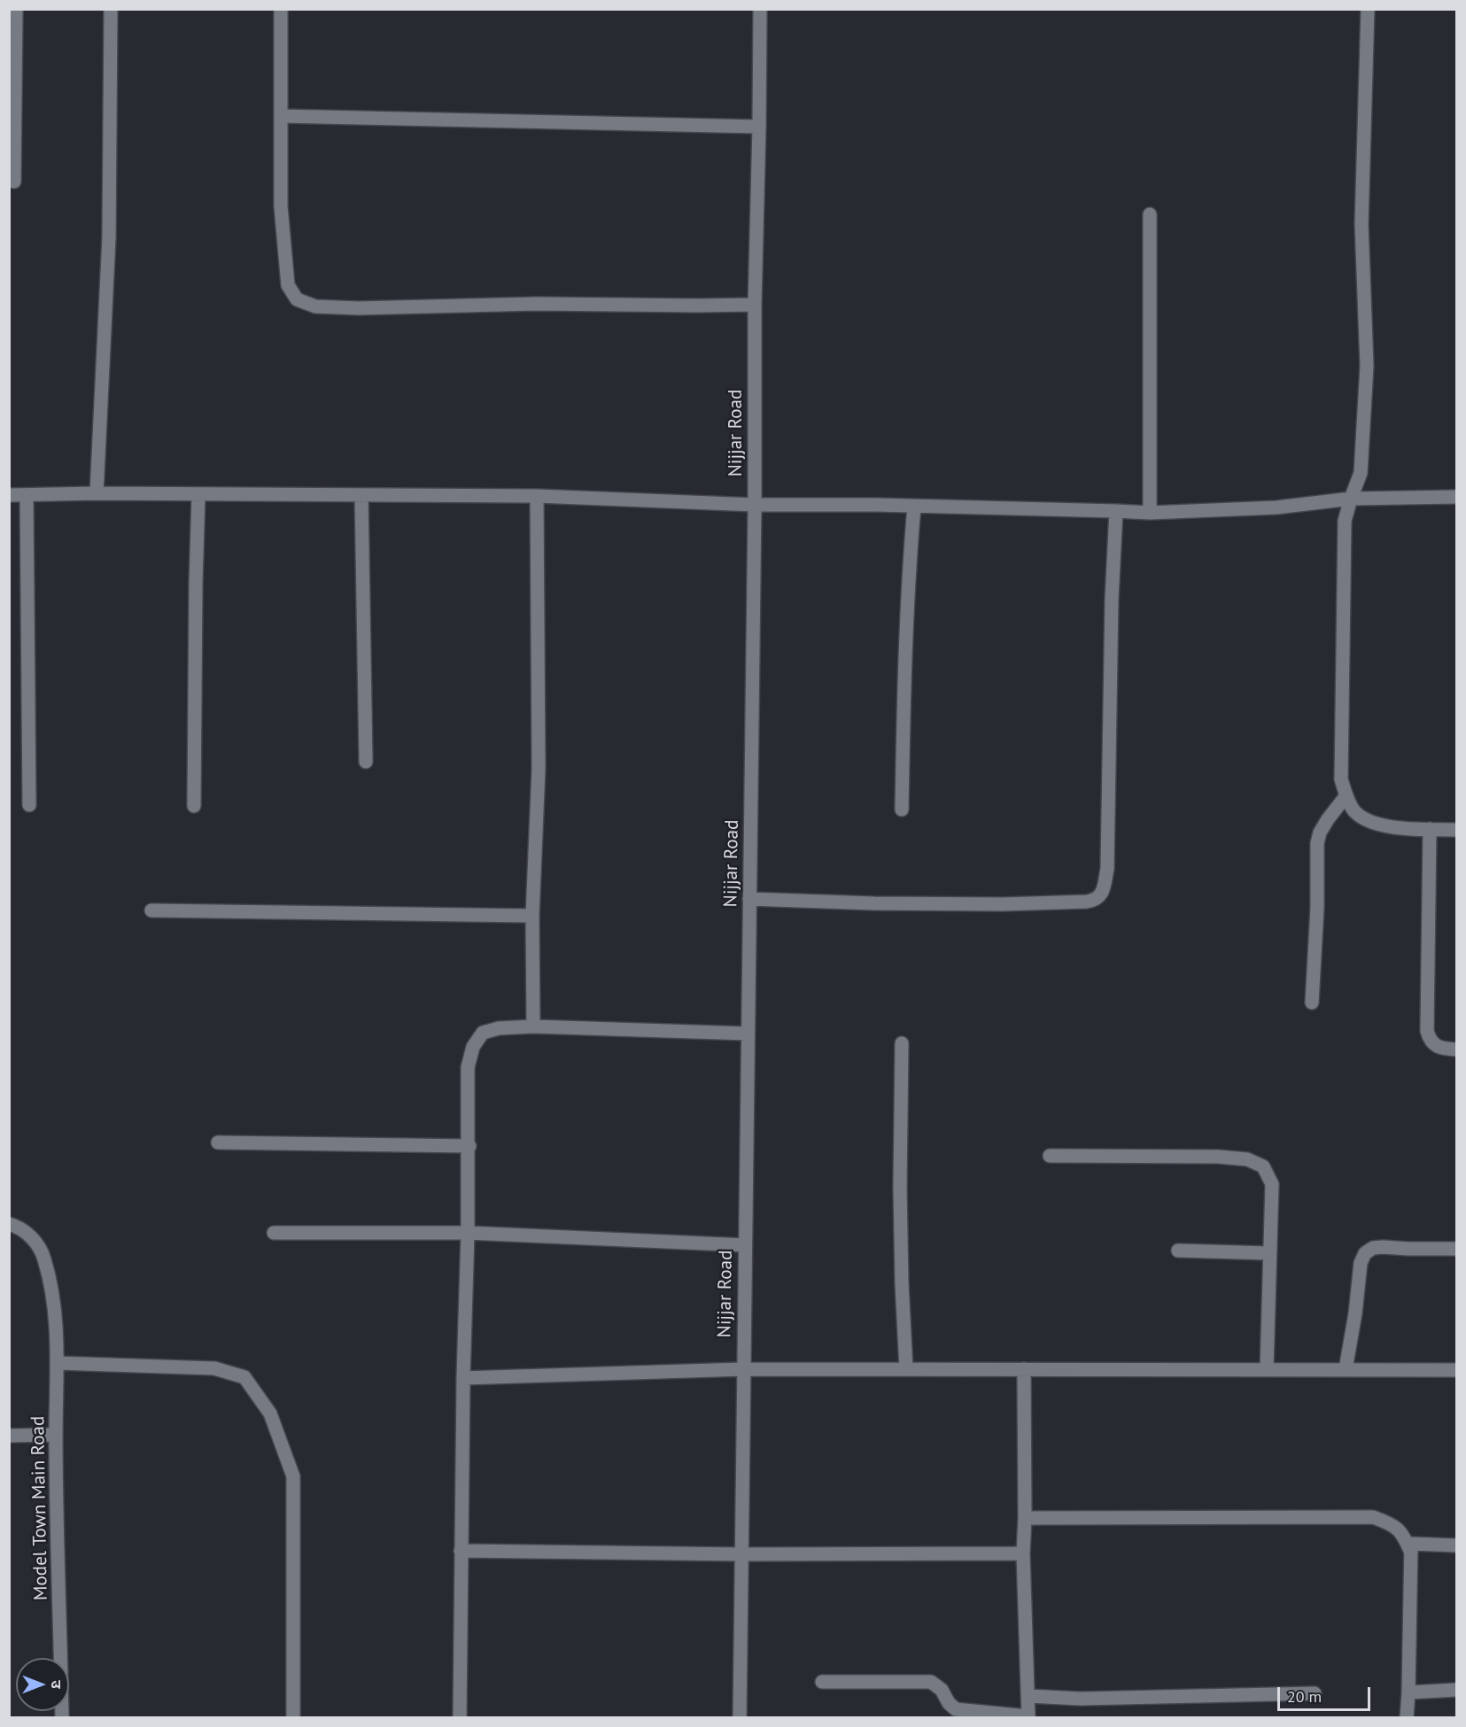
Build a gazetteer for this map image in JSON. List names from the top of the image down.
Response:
{
  "streets": {
    "street": ["Nijjar Road", "Model Town Main Road"]
  },
  "scale_bar": "20 m",
  "north": "right"
}
